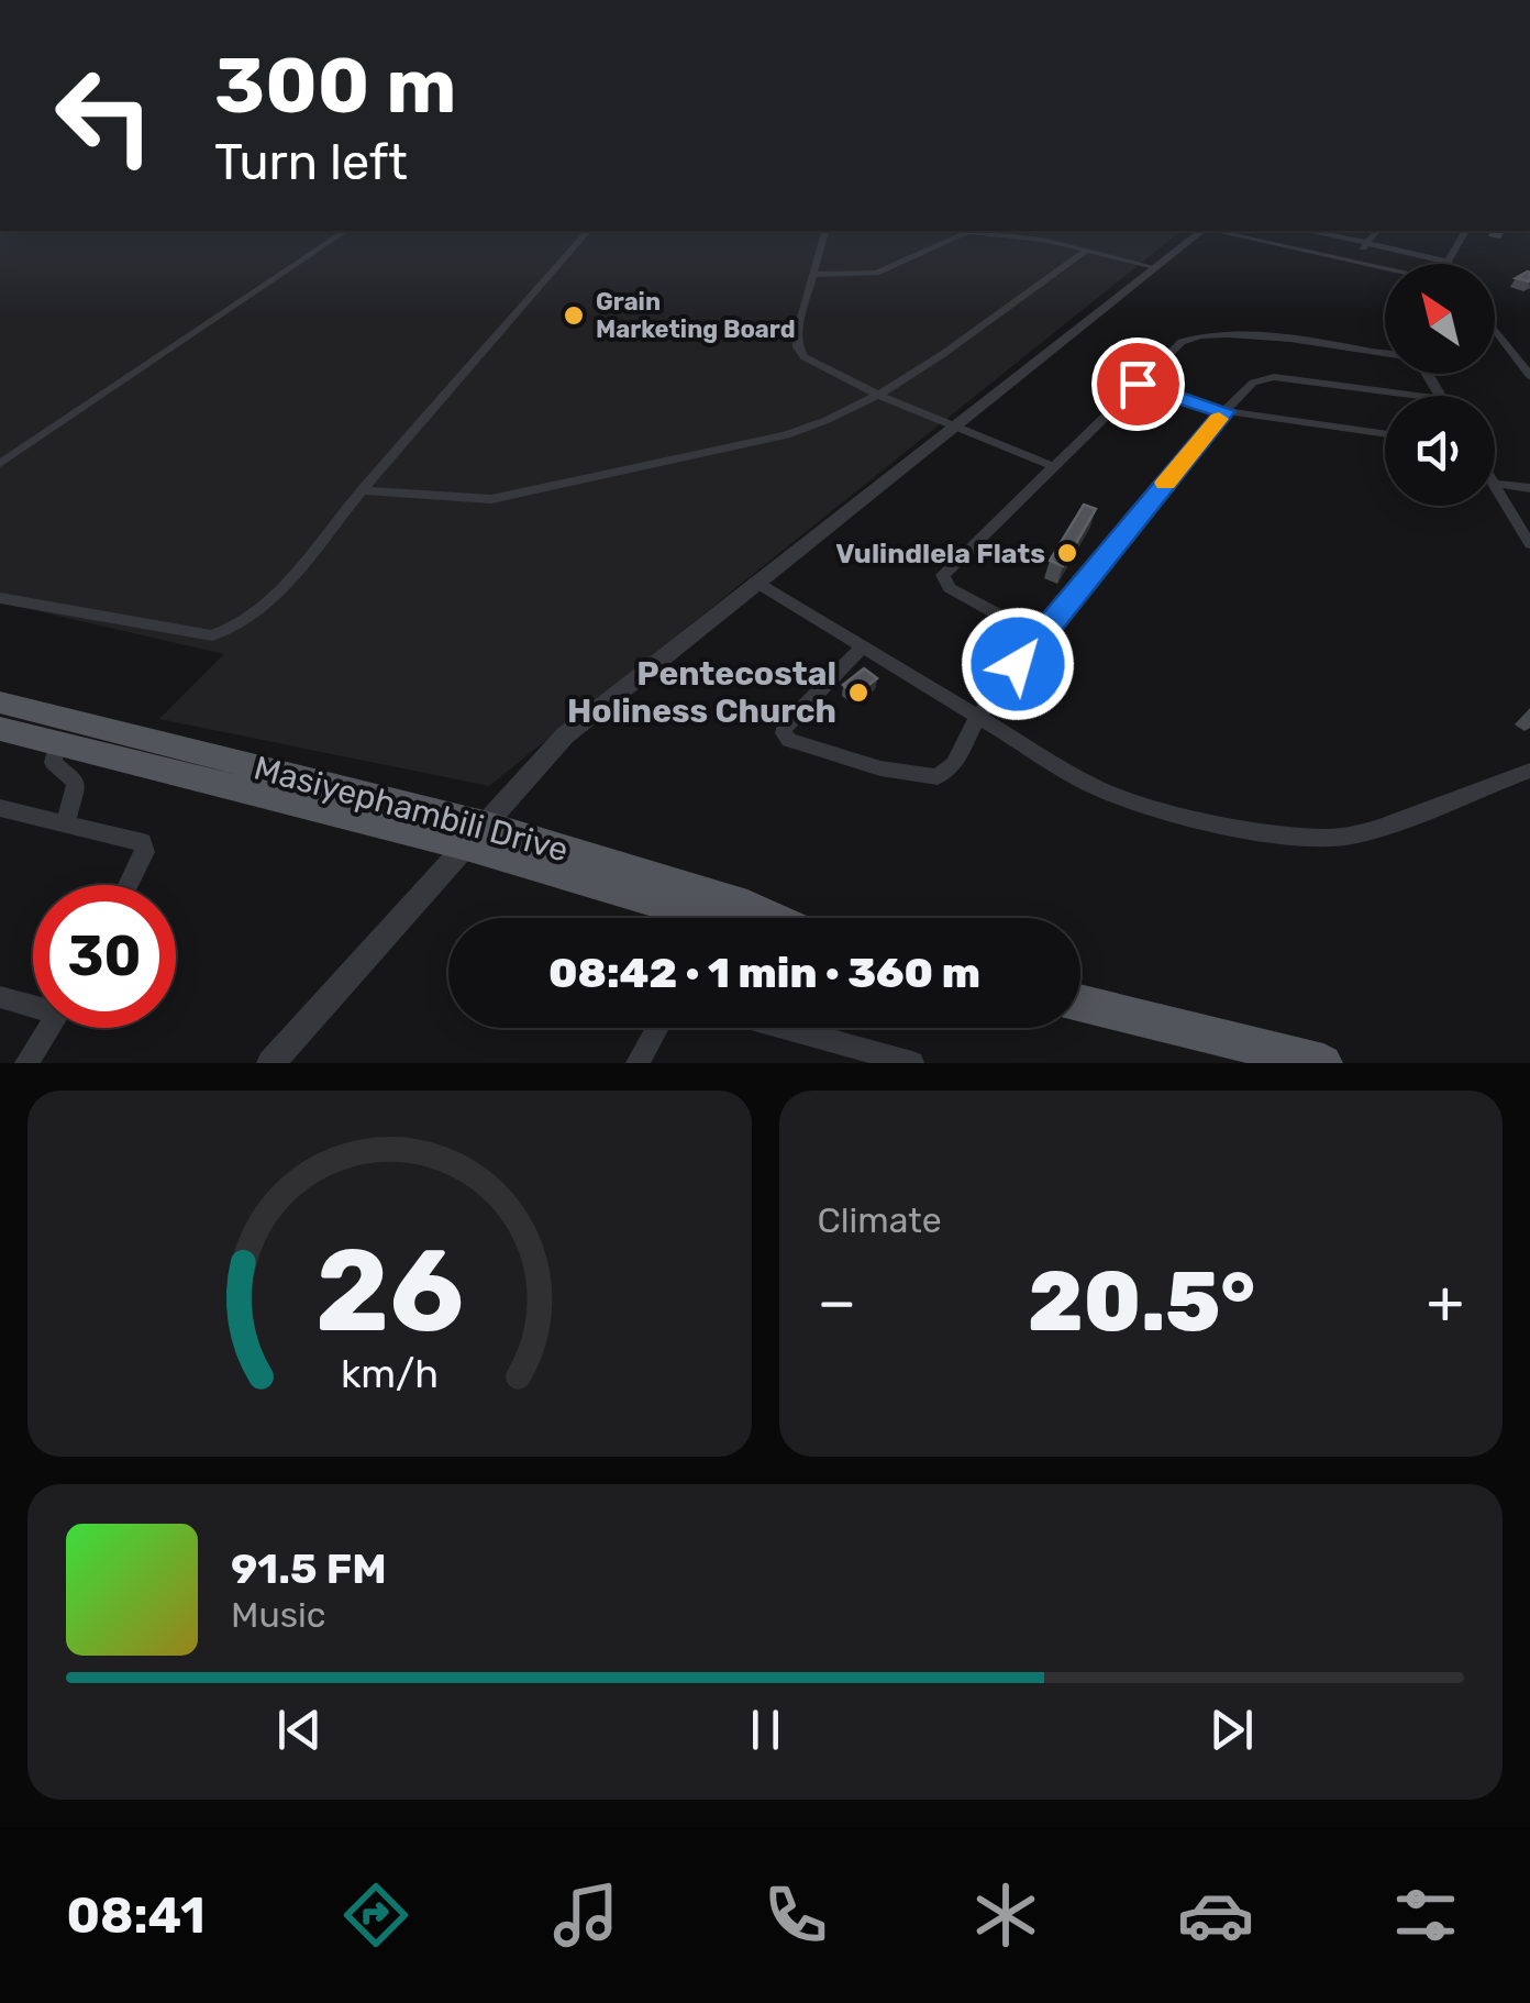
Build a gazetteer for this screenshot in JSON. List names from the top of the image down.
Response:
{
  "streets": {
    "main road": ["Masiyephambili Drive"]
  },
  "places": ["Grain Marketing Board", "Vulindlela Flats", "Pentecostal Holiness Church"],
  "north": "top left",
  "page": {
    "turn": ["300 m", "Turn left"],
    "limit": "30",
    "trip": "08:42 · 1 min · 360 m",
    "tile": "Climate",
    "heat": ["−", "20.5°", "+"],
    "song": ["91.5 FM", "Music"],
    "tabs": "08:41",
    "gauge": ["26", "km/h"]
  }
}
